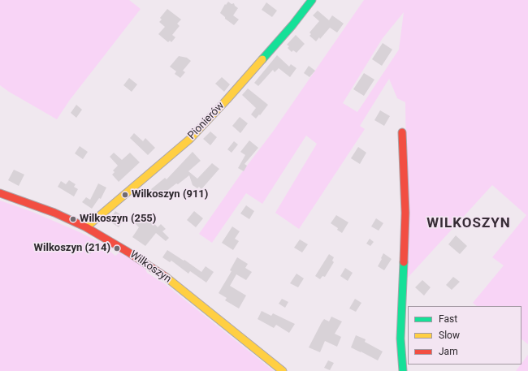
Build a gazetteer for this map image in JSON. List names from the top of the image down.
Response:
{
  "streets": {
    "street": ["Pionierów", "Wilkoszyn"]
  },
  "crossings": [
    ["Pionierów", "Wilkoszyn"]
  ],
  "districts": ["WILKOSZYN"],
  "places": ["Wilkoszyn (911)", "Wilkoszyn (255)", "Wilkoszyn (214)"],
  "legend": ["Fast", "Slow", "Jam"]
}
